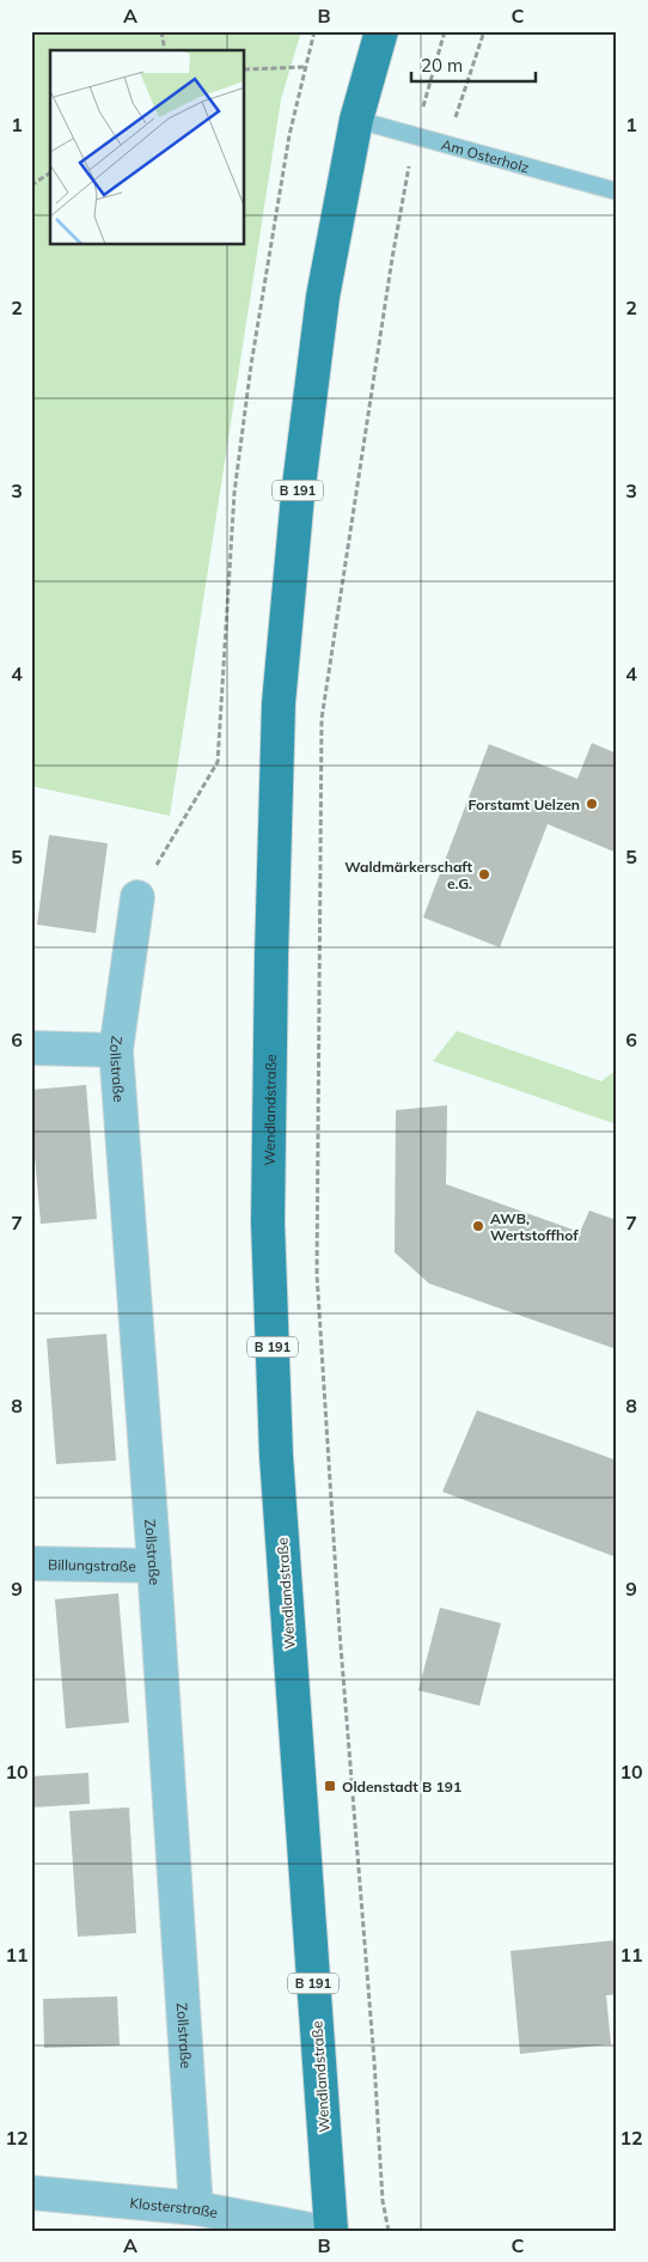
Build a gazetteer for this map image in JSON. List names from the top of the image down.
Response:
{
  "streets": {
    "main road": ["B 191", "Wendlandstraße"],
    "street": ["Zollstraße", "Billungstraße", "Klosterstraße"],
    "lane": ["Am Osterholz"]
  },
  "crossings": [
    ["Am Osterholz", "B 191"],
    ["Am Osterholz", "Wendlandstraße"],
    ["B 191", "Wendlandstraße"],
    ["Zollstraße", "Billungstraße"],
    ["Zollstraße", "Klosterstraße"]
  ],
  "places": {
    "other": ["Forstamt Uelzen", "Waldmärkerschaft e.G.", "AWB, Wertstoffhof"],
    "transit": ["Oldenstadt B 191"]
  },
  "scale_bar": "20 m",
  "grid": {
    "columns": ["A", "B", "C"],
    "rows": [
      "1",
      "2",
      "3",
      "4",
      "5",
      "6",
      "7",
      "8",
      "9",
      "10",
      "11",
      "12"
    ]
  }
}
